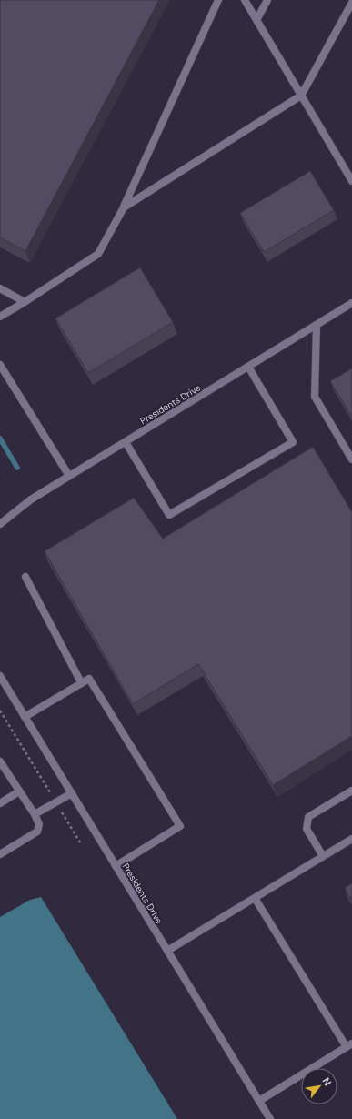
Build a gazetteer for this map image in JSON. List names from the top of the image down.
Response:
{
  "streets": {
    "street": ["Presidents Drive"]
  },
  "north": "top right"
}
